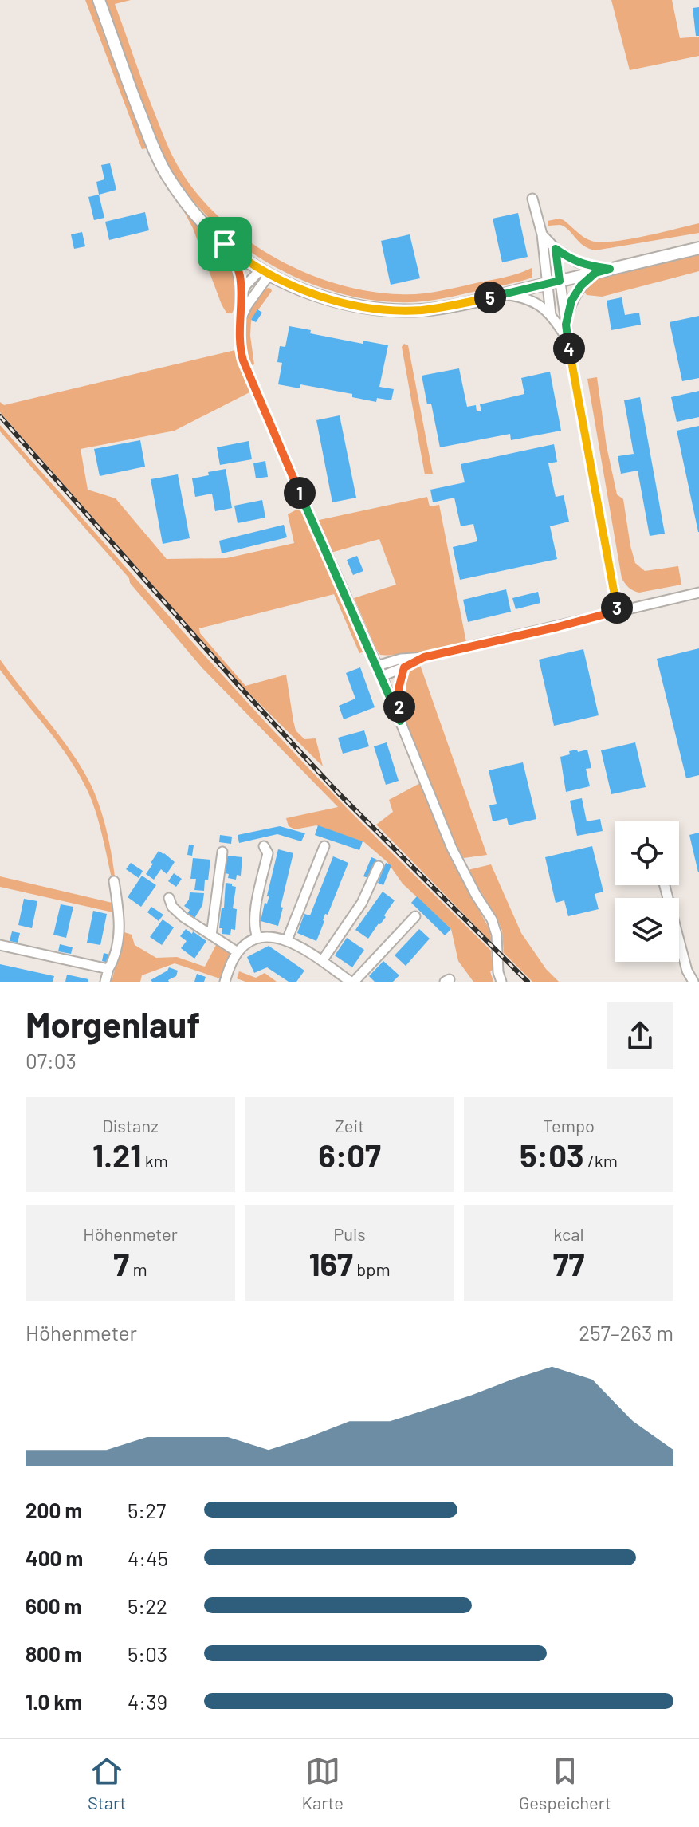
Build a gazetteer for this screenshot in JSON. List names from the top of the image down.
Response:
{
  "page": {
    "pins": [
      "5",
      "4",
      "1",
      "3",
      "2"
    ],
    "heading": ["Morgenlauf", "07:03"],
    "stats": [
      ["Distanz", "1.21 km"],
      ["Zeit", "6:07"],
      ["Tempo", "5:03 /km"],
      ["Höhenmeter", "7 m"],
      ["Puls", "167 bpm"],
      ["kcal", "77"]
    ],
    "chart": ["Höhenmeter", "257–263 m"],
    "list": [
      {
        "name": "200 m",
        "note": "5:27"
      },
      {
        "name": "400 m",
        "note": "4:45"
      },
      {
        "name": "600 m",
        "note": "5:22"
      },
      {
        "name": "800 m",
        "note": "5:03"
      },
      {
        "name": "1.0 km",
        "note": "4:39"
      }
    ],
    "tabs": ["Start", "Karte", "Gespeichert"]
  }
}
